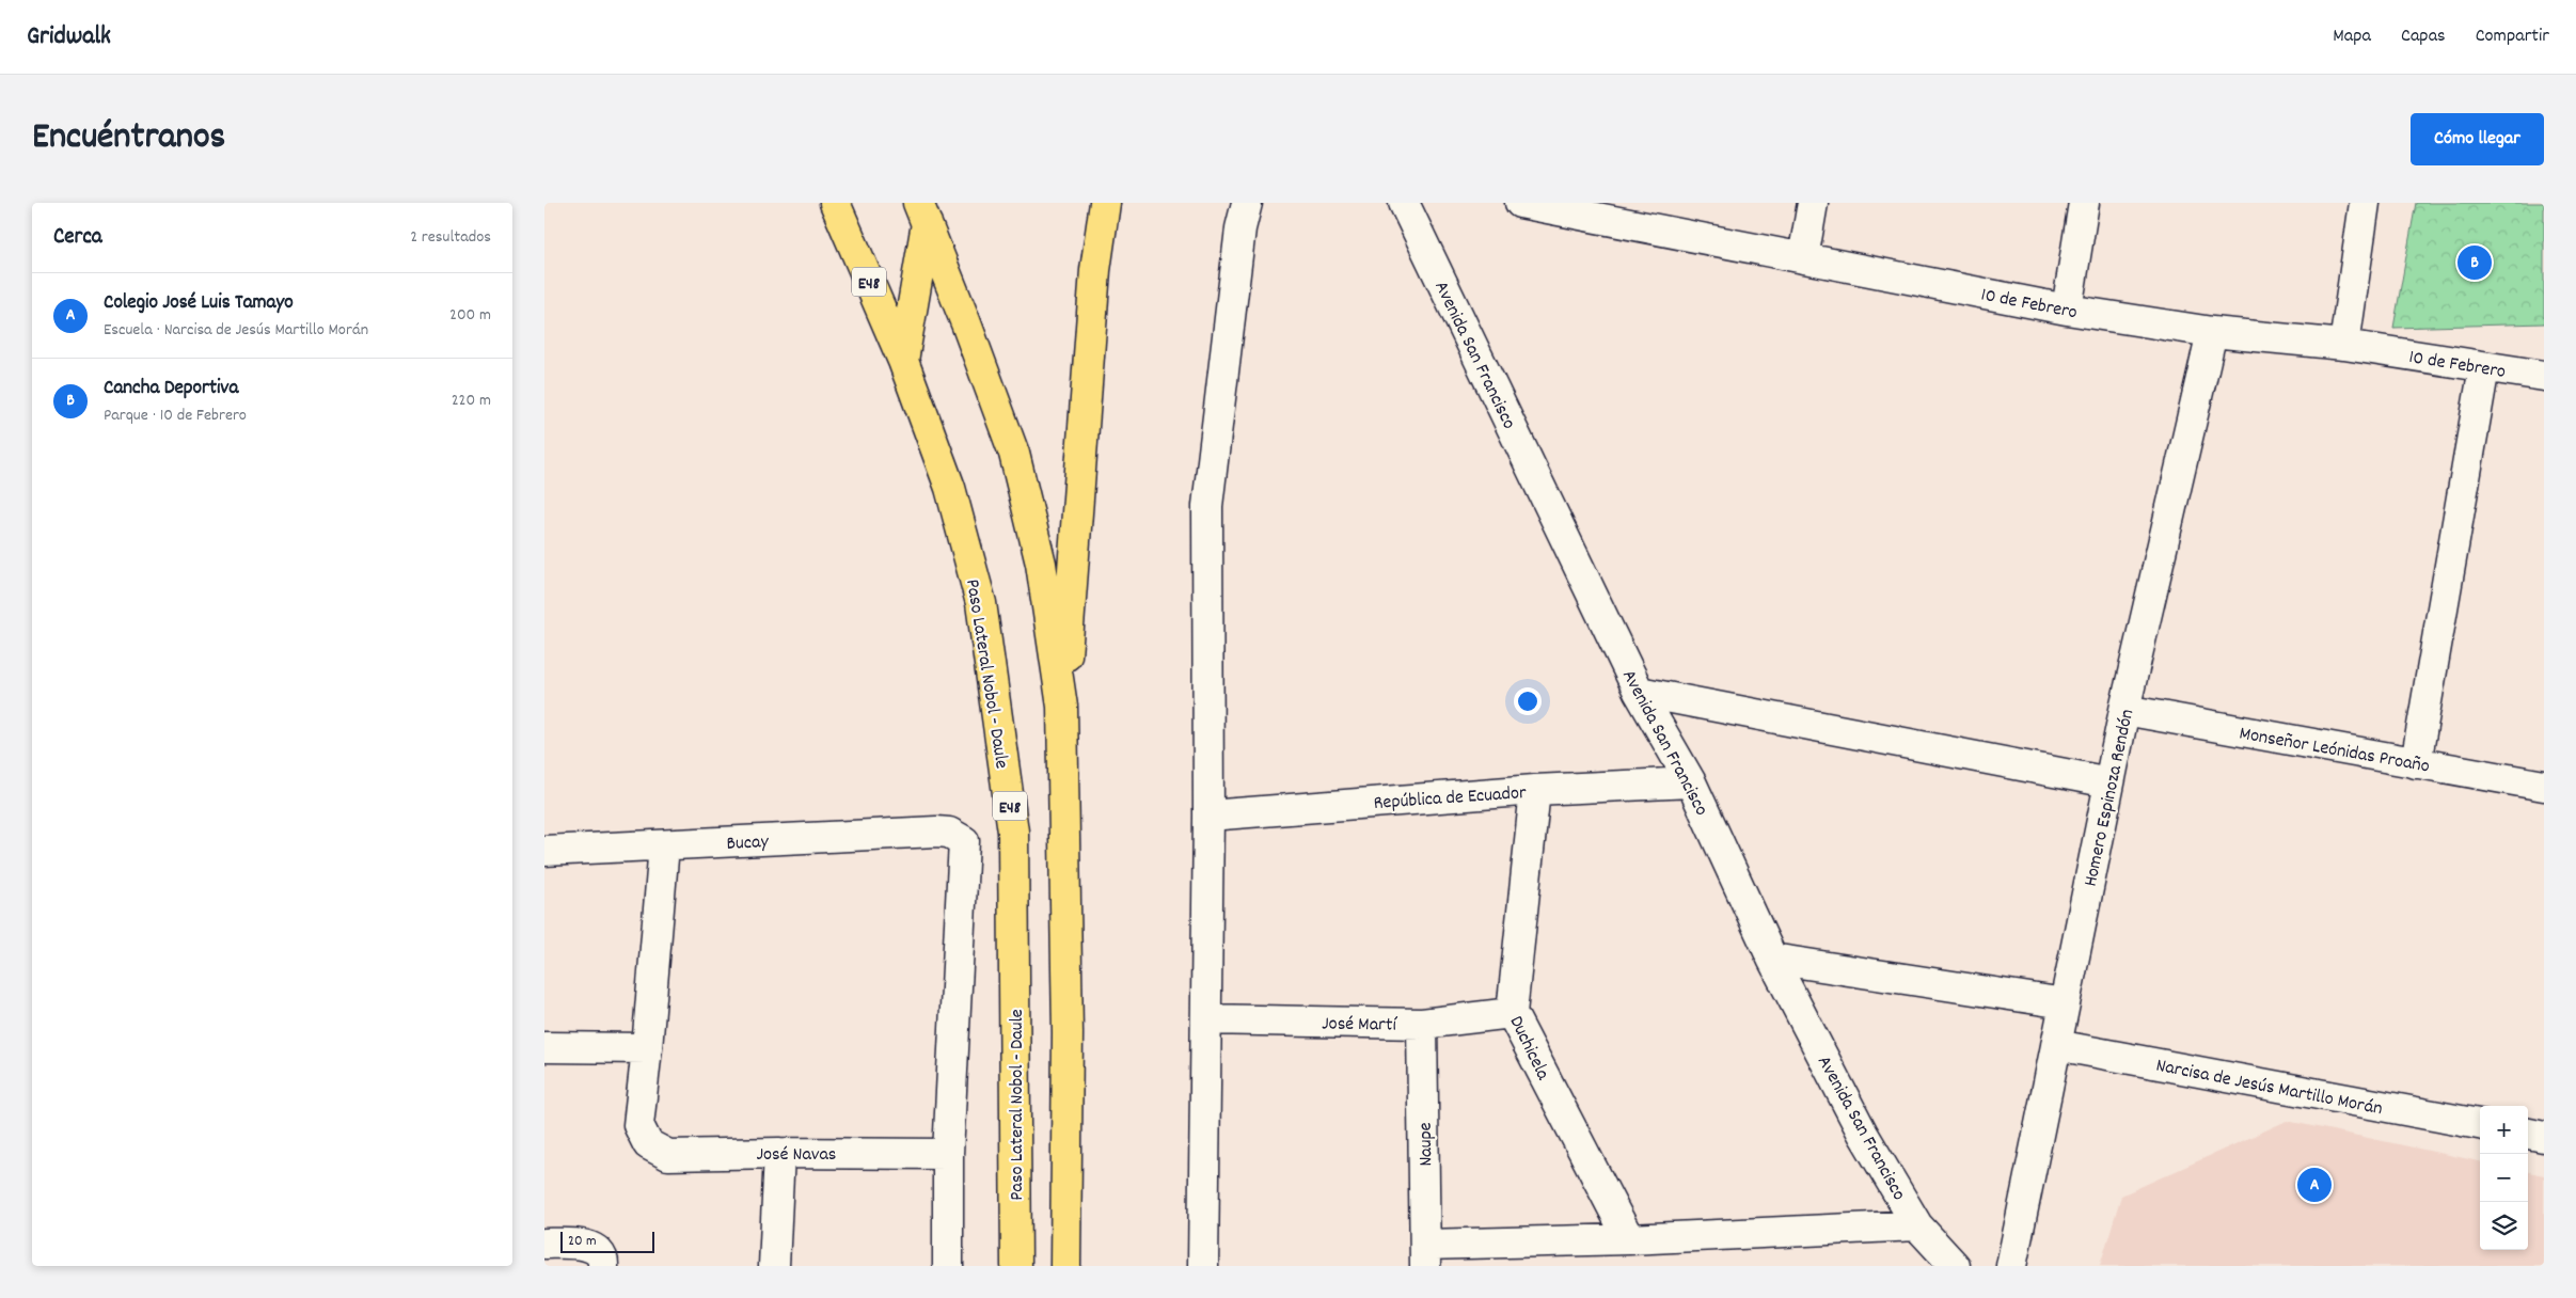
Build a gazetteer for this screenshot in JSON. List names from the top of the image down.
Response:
{
  "streets": {
    "main road": ["E48", "Paso Lateral Nobol - Daule"],
    "street": [
      "10 de Febrero",
      "Avenida San Francisco",
      "Monseñor Leónidas Proaño",
      "República de Ecuador",
      "Homero Espinoza Rendón",
      "Bucay",
      "José Martí",
      "Duchicela",
      "Narcisa de Jesús Martillo Morán",
      "Naupe",
      "José Navas"
    ]
  },
  "crossings": [
    ["E48", "Paso Lateral Nobol - Daule"],
    ["10 de Febrero", "Homero Espinoza Rendón"],
    ["Avenida San Francisco", "República de Ecuador"],
    ["Monseñor Leónidas Proaño", "Homero Espinoza Rendón"],
    ["República de Ecuador", "Duchicela"],
    ["Homero Espinoza Rendón", "Narcisa de Jesús Martillo Morán"],
    ["Bucay", "José Navas"],
    ["José Martí", "Duchicela"],
    ["José Martí", "Naupe"]
  ],
  "scale_bar": "20 m",
  "page": {
    "header": "Gridwalk",
    "nav": ["Mapa", "Capas", "Compartir"],
    "title": "Encuéntranos",
    "buttons": "Cómo llegar",
    "heading": ["Cerca", "2 resultados"],
    "pins": ["B", "A"],
    "list": [
      {
        "mark": "A",
        "name": "Colegio José Luis Tamayo",
        "note": "Escuela · Narcisa de Jesús Martillo Morán",
        "value": "200 m"
      },
      {
        "mark": "B",
        "name": "Cancha Deportiva",
        "note": "Parque · 10 de Febrero",
        "value": "220 m"
      }
    ],
    "map_buttons": ["+", "−"],
    "scale": "20 m"
  }
}
